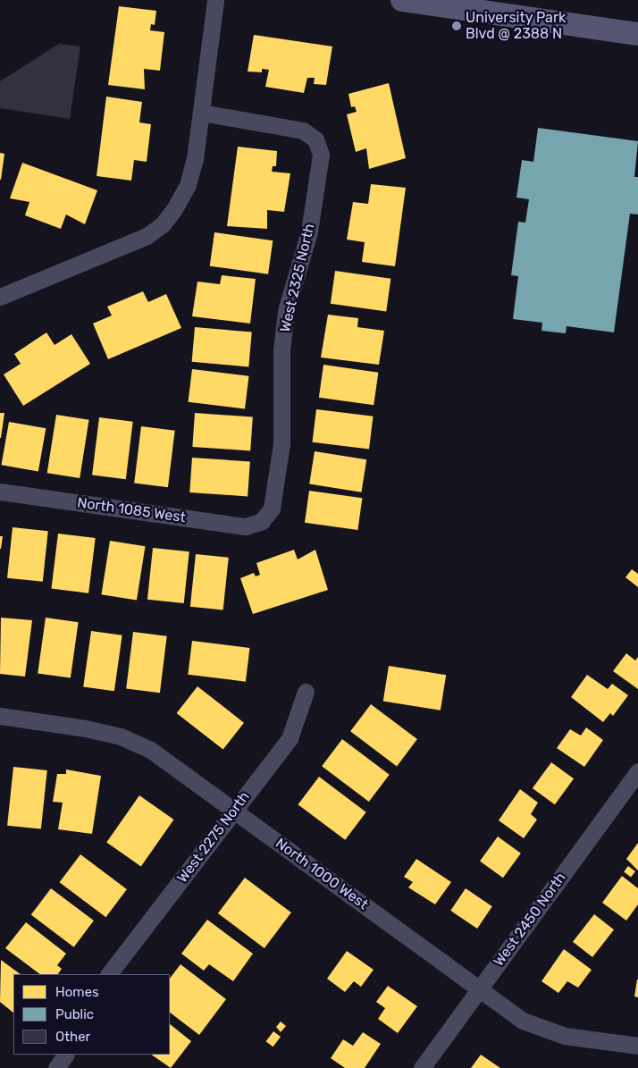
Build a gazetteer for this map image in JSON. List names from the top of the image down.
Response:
{
  "streets": {
    "street": [
      "West 2325 North",
      "North 1085 West",
      "West 2275 North",
      "North 1000 West",
      "West 2450 North"
    ]
  },
  "crossings": [
    ["West 2325 North", "North 1085 West"],
    ["West 2275 North", "North 1000 West"],
    ["North 1000 West", "West 2450 North"]
  ],
  "places": ["University Park Blvd @ 2388 N"],
  "legend": ["Homes", "Public", "Other"]
}
